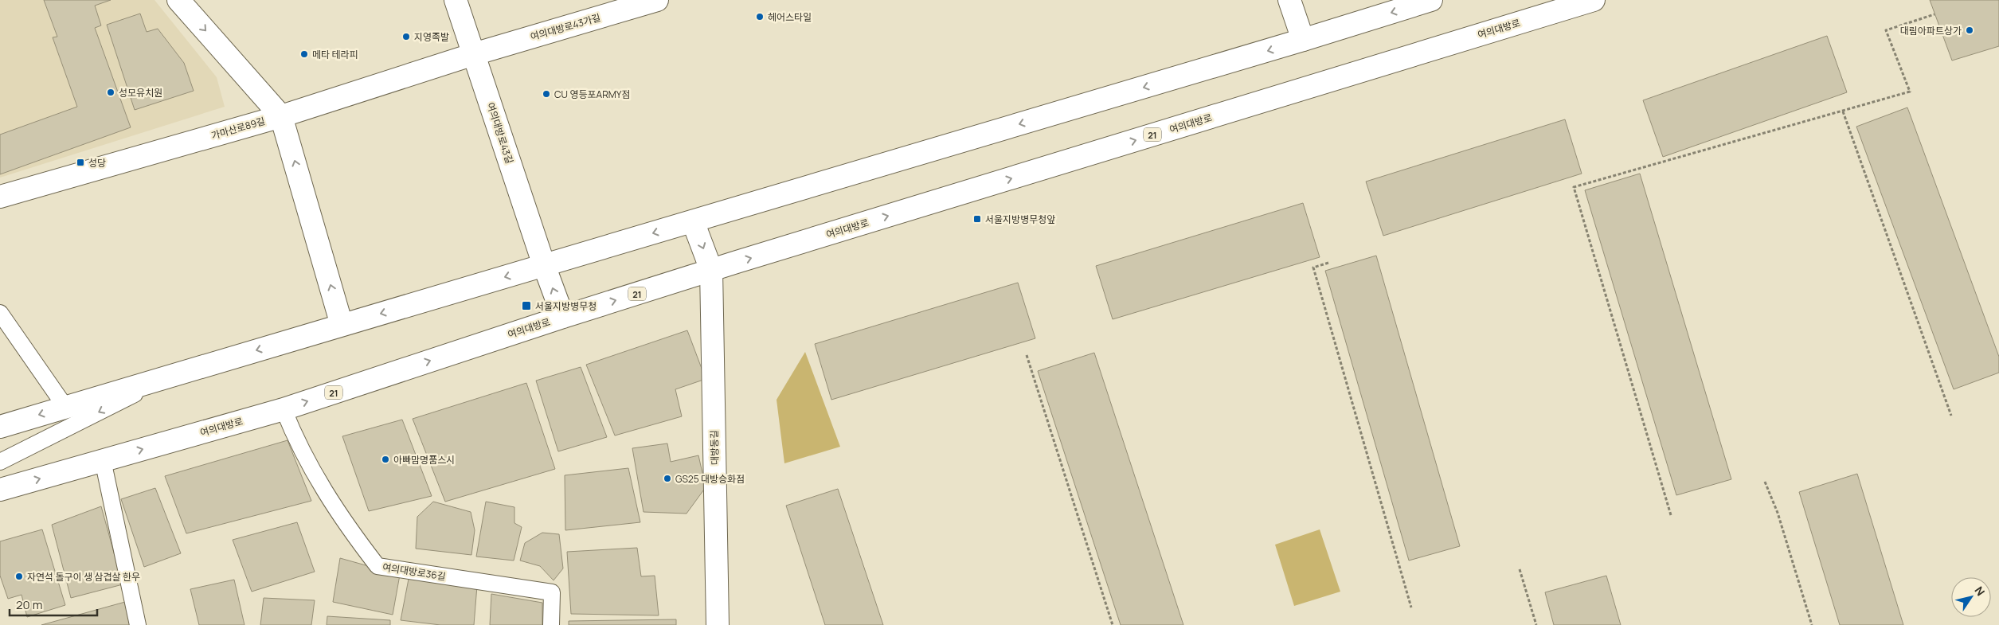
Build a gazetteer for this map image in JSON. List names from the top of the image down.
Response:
{
  "streets": {
    "main road": [
      "여의대방로43가길",
      "여의대방로",
      "가마산로89길",
      "여의대방로43길",
      "21",
      "대방동길"
    ],
    "lane": ["여의대방로36길"]
  },
  "crossings": [
    ["여의대방로43가길", "가마산로89길"],
    ["여의대방로43가길", "여의대방로43길"],
    ["여의대방로", "여의대방로43길"],
    ["여의대방로", "대방동길"],
    ["여의대방로", "여의대방로36길"],
    ["가마산로89길", "여의대방로43길"]
  ],
  "places": {
    "other": [
      "헤어스타일",
      "대림아파트상가",
      "지영족발",
      "메타 테라피",
      "성모유치원",
      "CU 영등포ARMY점",
      "아빠맘명품스시",
      "GS25 대방승화점",
      "자연석 돌구이 생 삼겹살 한우"
    ],
    "transit": ["성당", "서울지방병무청앞", "서울지방병무청"]
  },
  "scale_bar": "20 m",
  "north": "top right"
}
